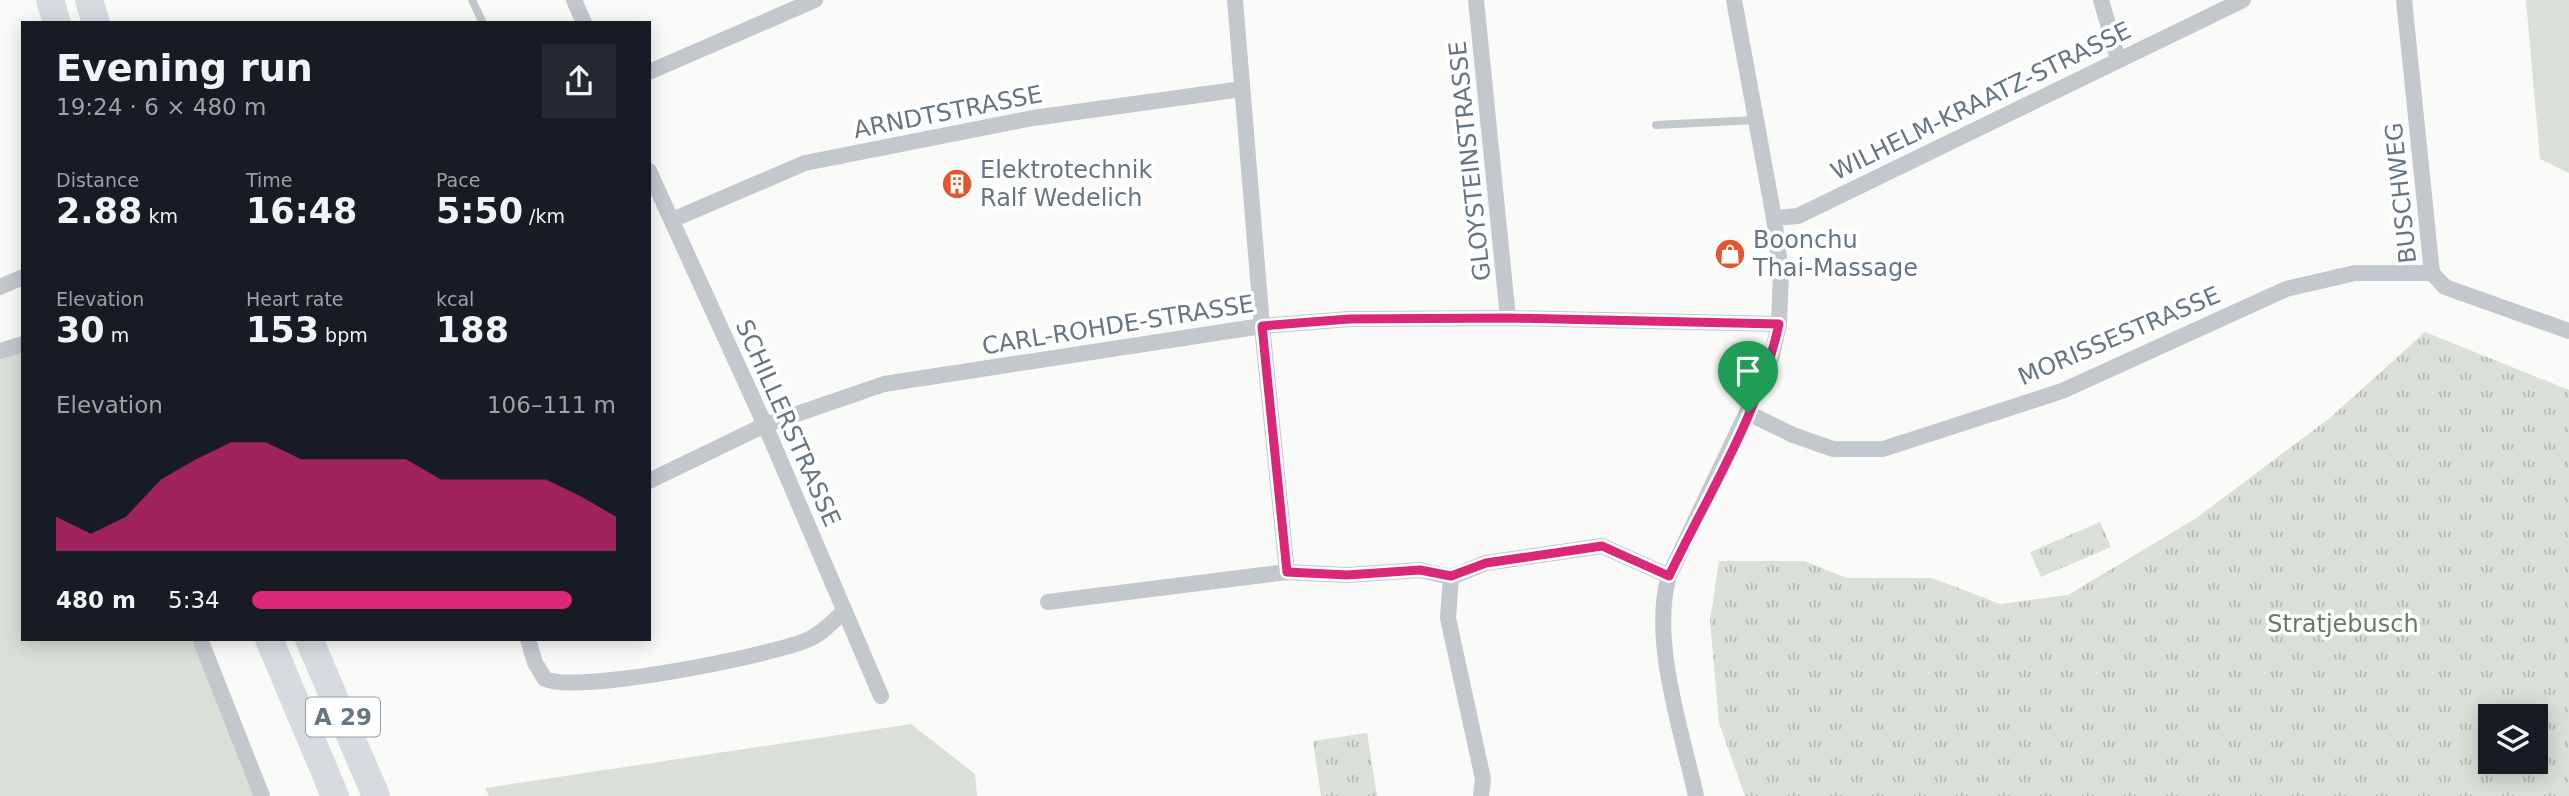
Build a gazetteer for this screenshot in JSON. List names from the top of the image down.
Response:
{
  "streets": {
    "highway": ["A 29"],
    "street": [
      "WILHELM-KRAATZ-STRASSE",
      "ARNDTSTRASSE",
      "GLOYSTEINSTRASSE",
      "BUSCHWEG",
      "CARL-ROHDE-STRASSE",
      "MORISSESTRASSE",
      "SCHILLERSTRASSE"
    ]
  },
  "crossings": [
    ["ARNDTSTRASSE", "SCHILLERSTRASSE"],
    ["GLOYSTEINSTRASSE", "CARL-ROHDE-STRASSE"],
    ["BUSCHWEG", "MORISSESTRASSE"],
    ["CARL-ROHDE-STRASSE", "SCHILLERSTRASSE"]
  ],
  "parks": ["Stratjebusch"],
  "places": {
    "building": ["Elektrotechnik Ralf Wedelich"],
    "shop": ["Boonchu Thai-Massage"]
  },
  "page": {
    "heading": ["Evening run", "19:24 · 6 × 480 m"],
    "stats": [
      ["Distance", "2.88 km"],
      ["Time", "16:48"],
      ["Pace", "5:50 /km"],
      ["Elevation", "30 m"],
      ["Heart rate", "153 bpm"],
      ["kcal", "188"]
    ],
    "chart": ["Elevation", "106–111 m"],
    "list": [
      {
        "name": "480 m",
        "note": "5:34"
      }
    ]
  }
}
